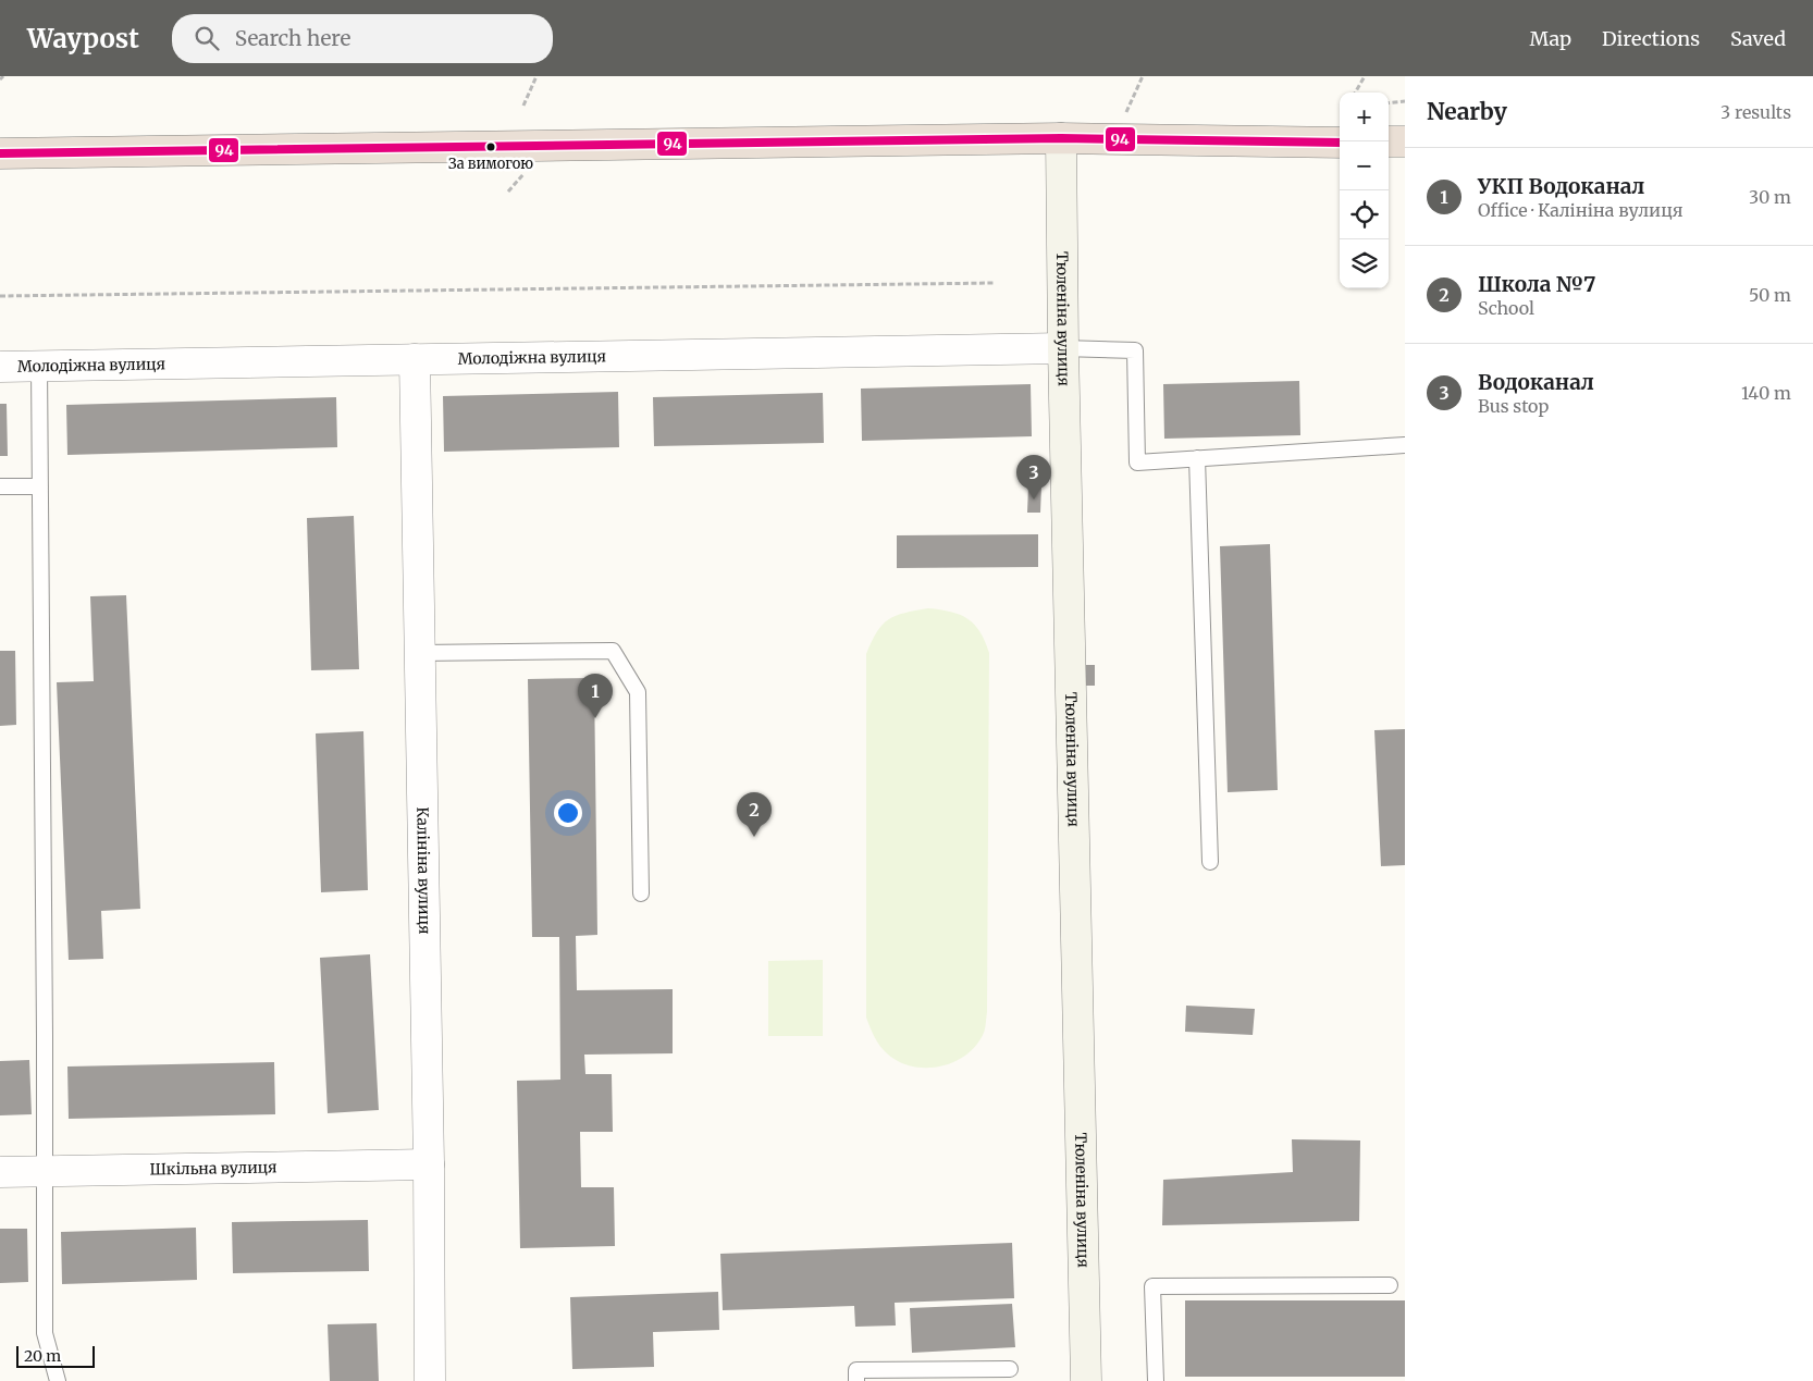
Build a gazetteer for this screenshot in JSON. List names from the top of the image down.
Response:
{
  "streets": {
    "street": [
      "Тюленіна вулиця",
      "Молодіжна вулиця",
      "Калініна вулиця",
      "Шкільна вулиця"
    ]
  },
  "crossings": [
    ["Тюленіна вулиця", "Молодіжна вулиця"],
    ["Молодіжна вулиця", "Калініна вулиця"],
    ["Калініна вулиця", "Шкільна вулиця"]
  ],
  "places": ["За вимогою"],
  "lines": ["transit line 94"],
  "scale_bar": "20 m",
  "page": {
    "header": "Waypost",
    "search": "Search here",
    "nav": ["Map", "Directions", "Saved"],
    "heading": ["Nearby", "3 results"],
    "map_buttons": ["+", "−"],
    "list": [
      {
        "mark": "1",
        "name": "УКП Водоканал",
        "note": "Office · Калініна вулиця",
        "value": "30 m"
      },
      {
        "mark": "2",
        "name": "Школа №7",
        "note": "School",
        "value": "50 m"
      },
      {
        "mark": "3",
        "name": "Водоканал",
        "note": "Bus stop",
        "value": "140 m"
      }
    ],
    "pins": ["3", "1", "2"],
    "scale": "20 m"
  }
}
